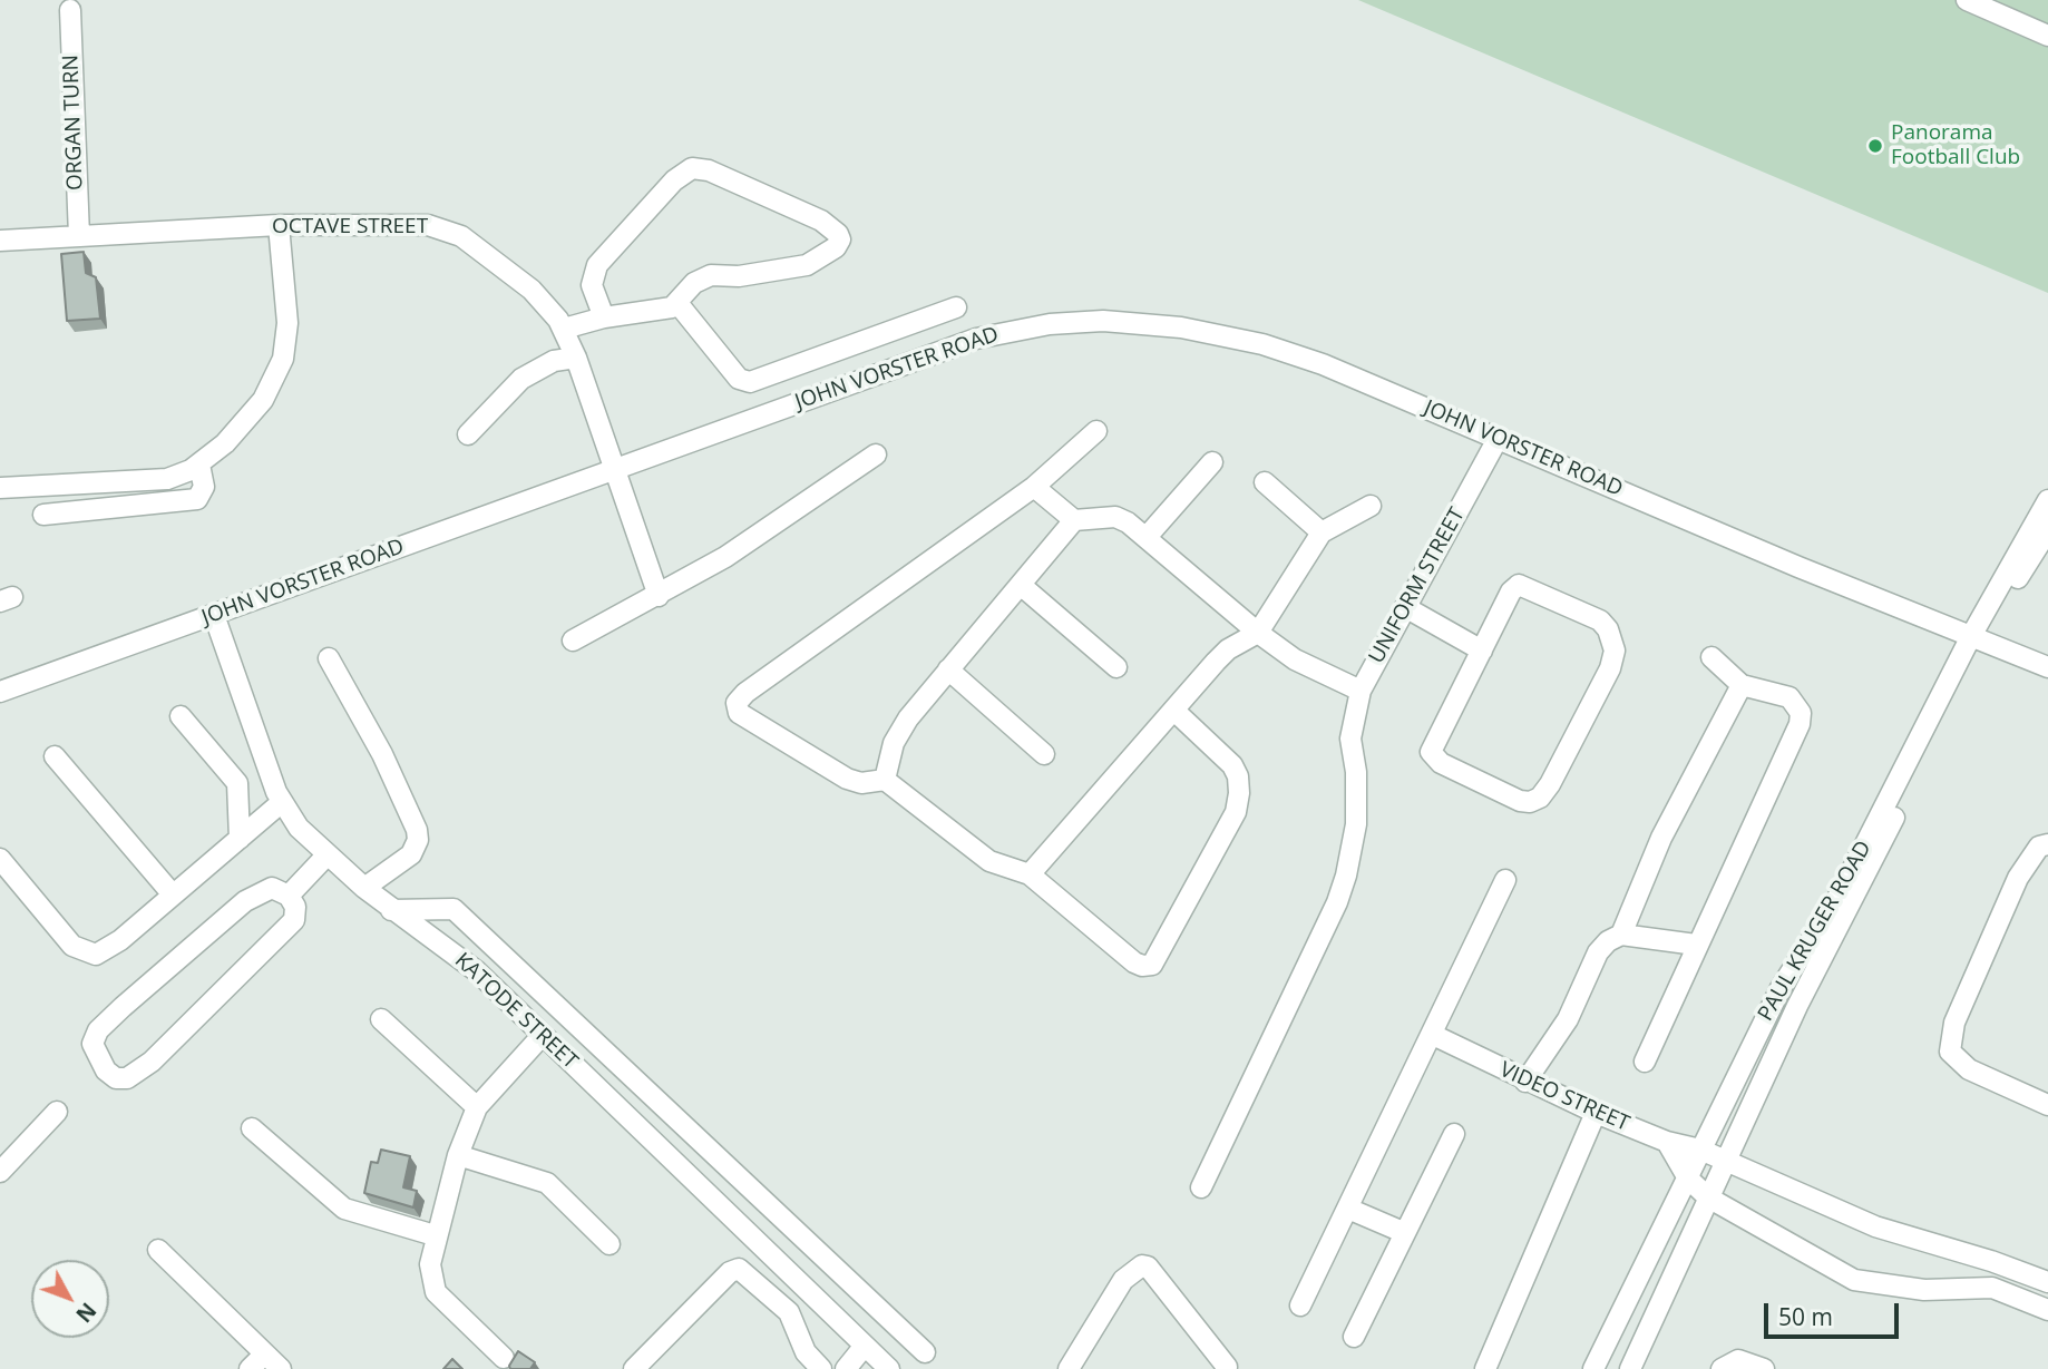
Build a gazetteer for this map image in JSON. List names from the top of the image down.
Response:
{
  "streets": {
    "street": [
      "ORGAN TURN",
      "OCTAVE STREET",
      "JOHN VORSTER ROAD",
      "UNIFORM STREET",
      "PAUL KRUGER ROAD",
      "KATODE STREET",
      "VIDEO STREET"
    ]
  },
  "crossings": [
    ["ORGAN TURN", "OCTAVE STREET"],
    ["OCTAVE STREET", "JOHN VORSTER ROAD"],
    ["JOHN VORSTER ROAD", "UNIFORM STREET"],
    ["JOHN VORSTER ROAD", "PAUL KRUGER ROAD"],
    ["JOHN VORSTER ROAD", "KATODE STREET"],
    ["PAUL KRUGER ROAD", "VIDEO STREET"]
  ],
  "places": ["Panorama Football Club"],
  "scale_bar": "50 m",
  "north": "bottom right"
}
